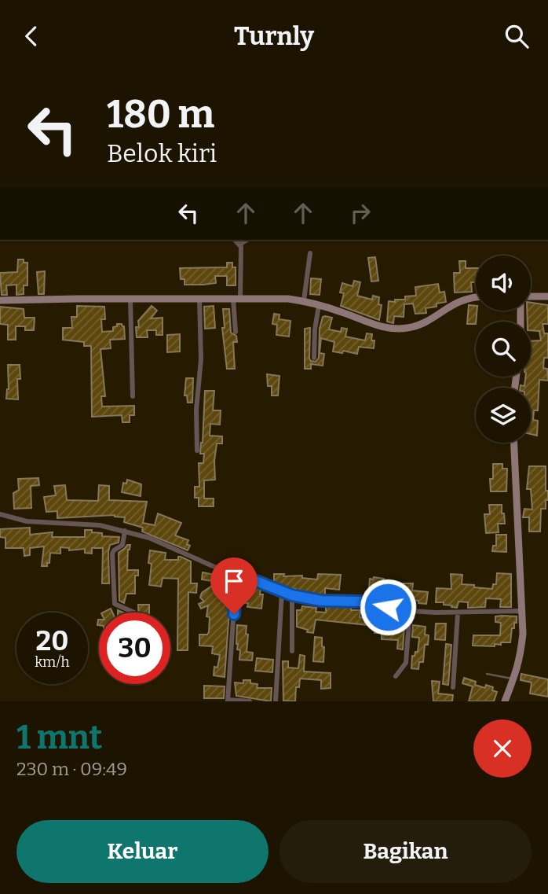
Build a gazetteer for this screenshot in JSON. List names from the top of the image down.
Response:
{
  "page": {
    "header": "Turnly",
    "turn": ["180 m", "Belok kiri"],
    "speed": "20 km/h",
    "limit": "30",
    "heading": ["1 mnt", "230 m · 09:49"],
    "buttons": ["Keluar", "Bagikan"]
  }
}
